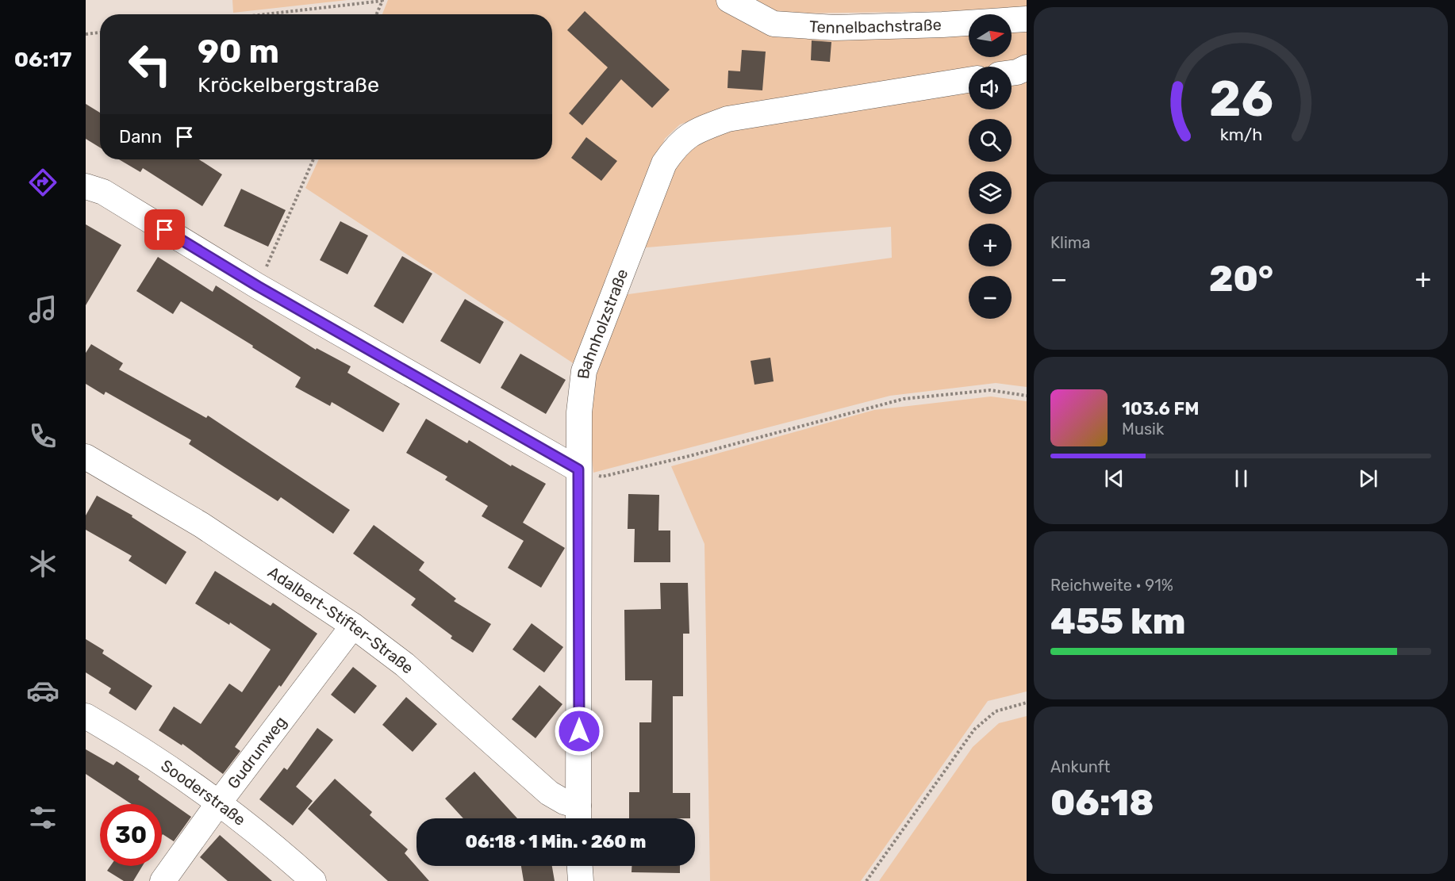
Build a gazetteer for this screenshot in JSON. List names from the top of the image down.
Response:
{
  "streets": {
    "street": [
      "Tennelbachstraße",
      "Bahnholzstraße",
      "Adalbert-Stifter-Straße",
      "Gudrunweg",
      "Sooderstraße"
    ]
  },
  "crossings": [
    ["Bahnholzstraße", "Adalbert-Stifter-Straße"],
    ["Adalbert-Stifter-Straße", "Gudrunweg"],
    ["Gudrunweg", "Sooderstraße"]
  ],
  "north": "right",
  "page": {
    "tabs": "06:17",
    "map_buttons": ["+", "−"],
    "turn": ["90 m", "Kröckelbergstraße"],
    "then": "Dann",
    "tile": [
      "Klima",
      ["Reichweite · 91%", "455 km"],
      ["Ankunft", "06:18"]
    ],
    "heat": ["−", "20°", "+"],
    "song": ["103.6 FM", "Musik"],
    "limit": "30",
    "trip": "06:18 · 1 Min. · 260 m",
    "gauge": ["26", "km/h"]
  }
}
